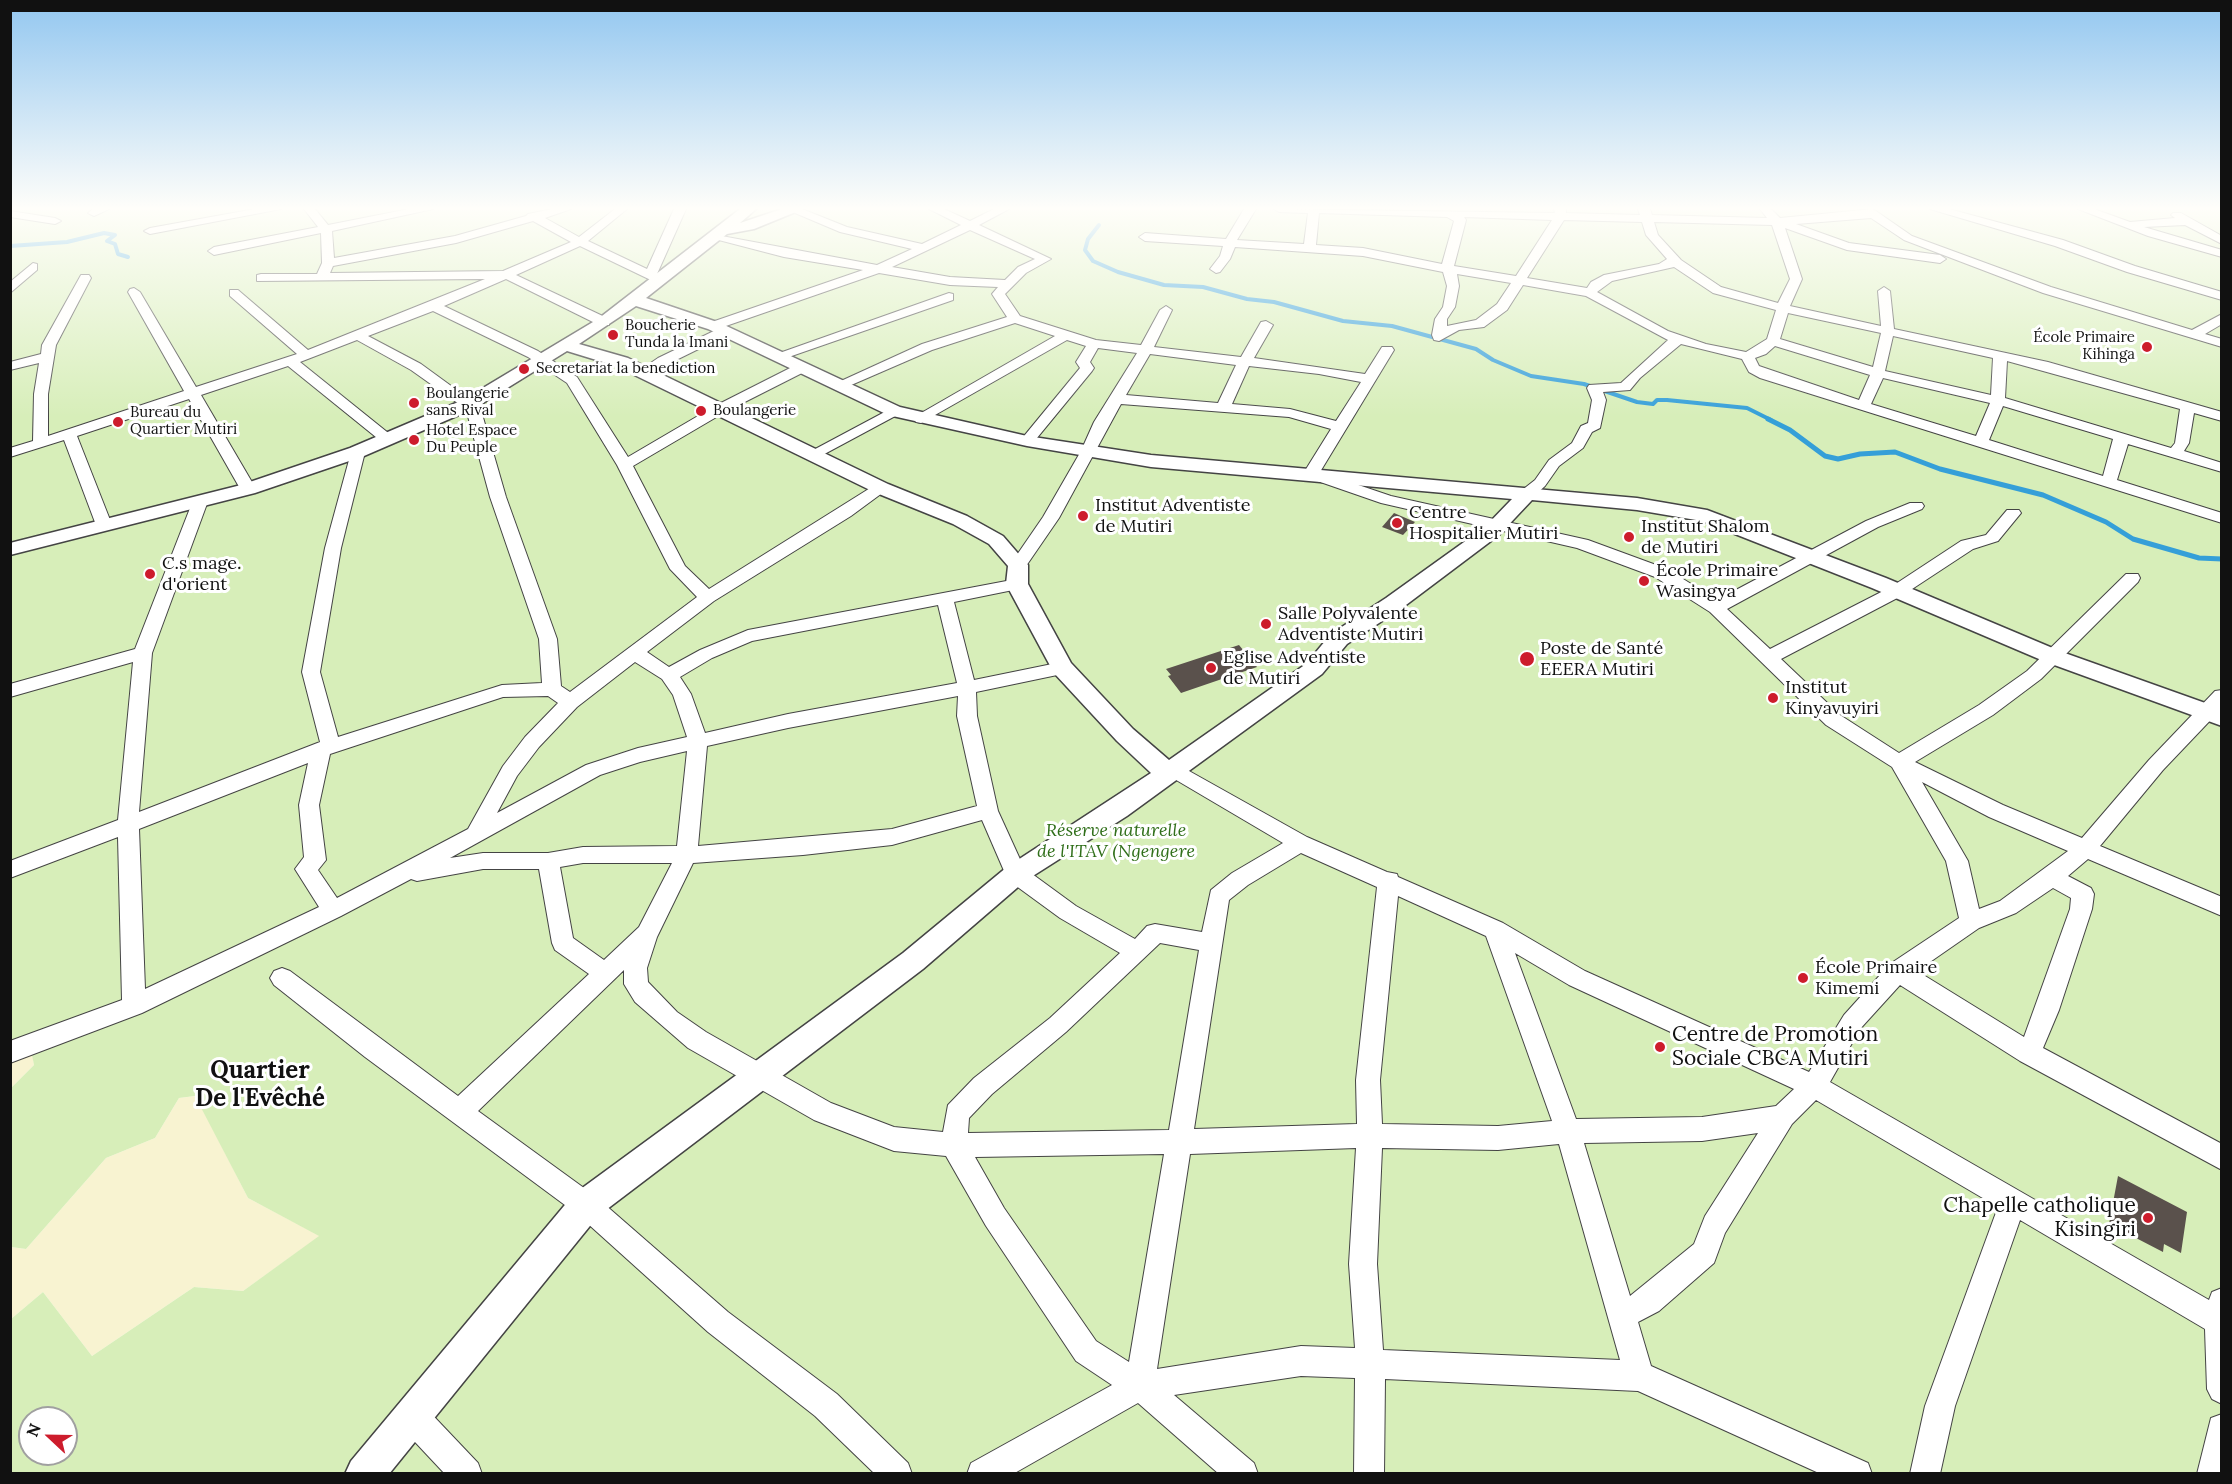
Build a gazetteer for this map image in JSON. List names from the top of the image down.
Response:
{
  "districts": ["Quartier De l'Evêché"],
  "parks": ["Réserve naturelle de l'ITAV (Ngengere"],
  "places": [
    "Boucherie Tunda la Imani",
    "École Primaire Kihinga",
    "Secretariat la benediction",
    "Boulangerie sans Rival",
    "Boulangerie",
    "Bureau du Quartier Mutiri",
    "Hotel Espace Du Peuple",
    "Institut Adventiste de Mutiri",
    "Centre Hospitalier Mutiri",
    "Institut Shalom de Mutiri",
    "C.s mage. d'orient",
    "École Primaire Wasingya",
    "Salle Polyvalente Adventiste Mutiri",
    "Poste de Santé EEERA Mutiri",
    "Eglise Adventiste de Mutiri",
    "Institut Kinyavuyiri",
    "École Primaire Kimemi",
    "Centre de Promotion Sociale CBCA Mutiri",
    "Chapelle catholique Kisingiri"
  ],
  "north": "left"
}
